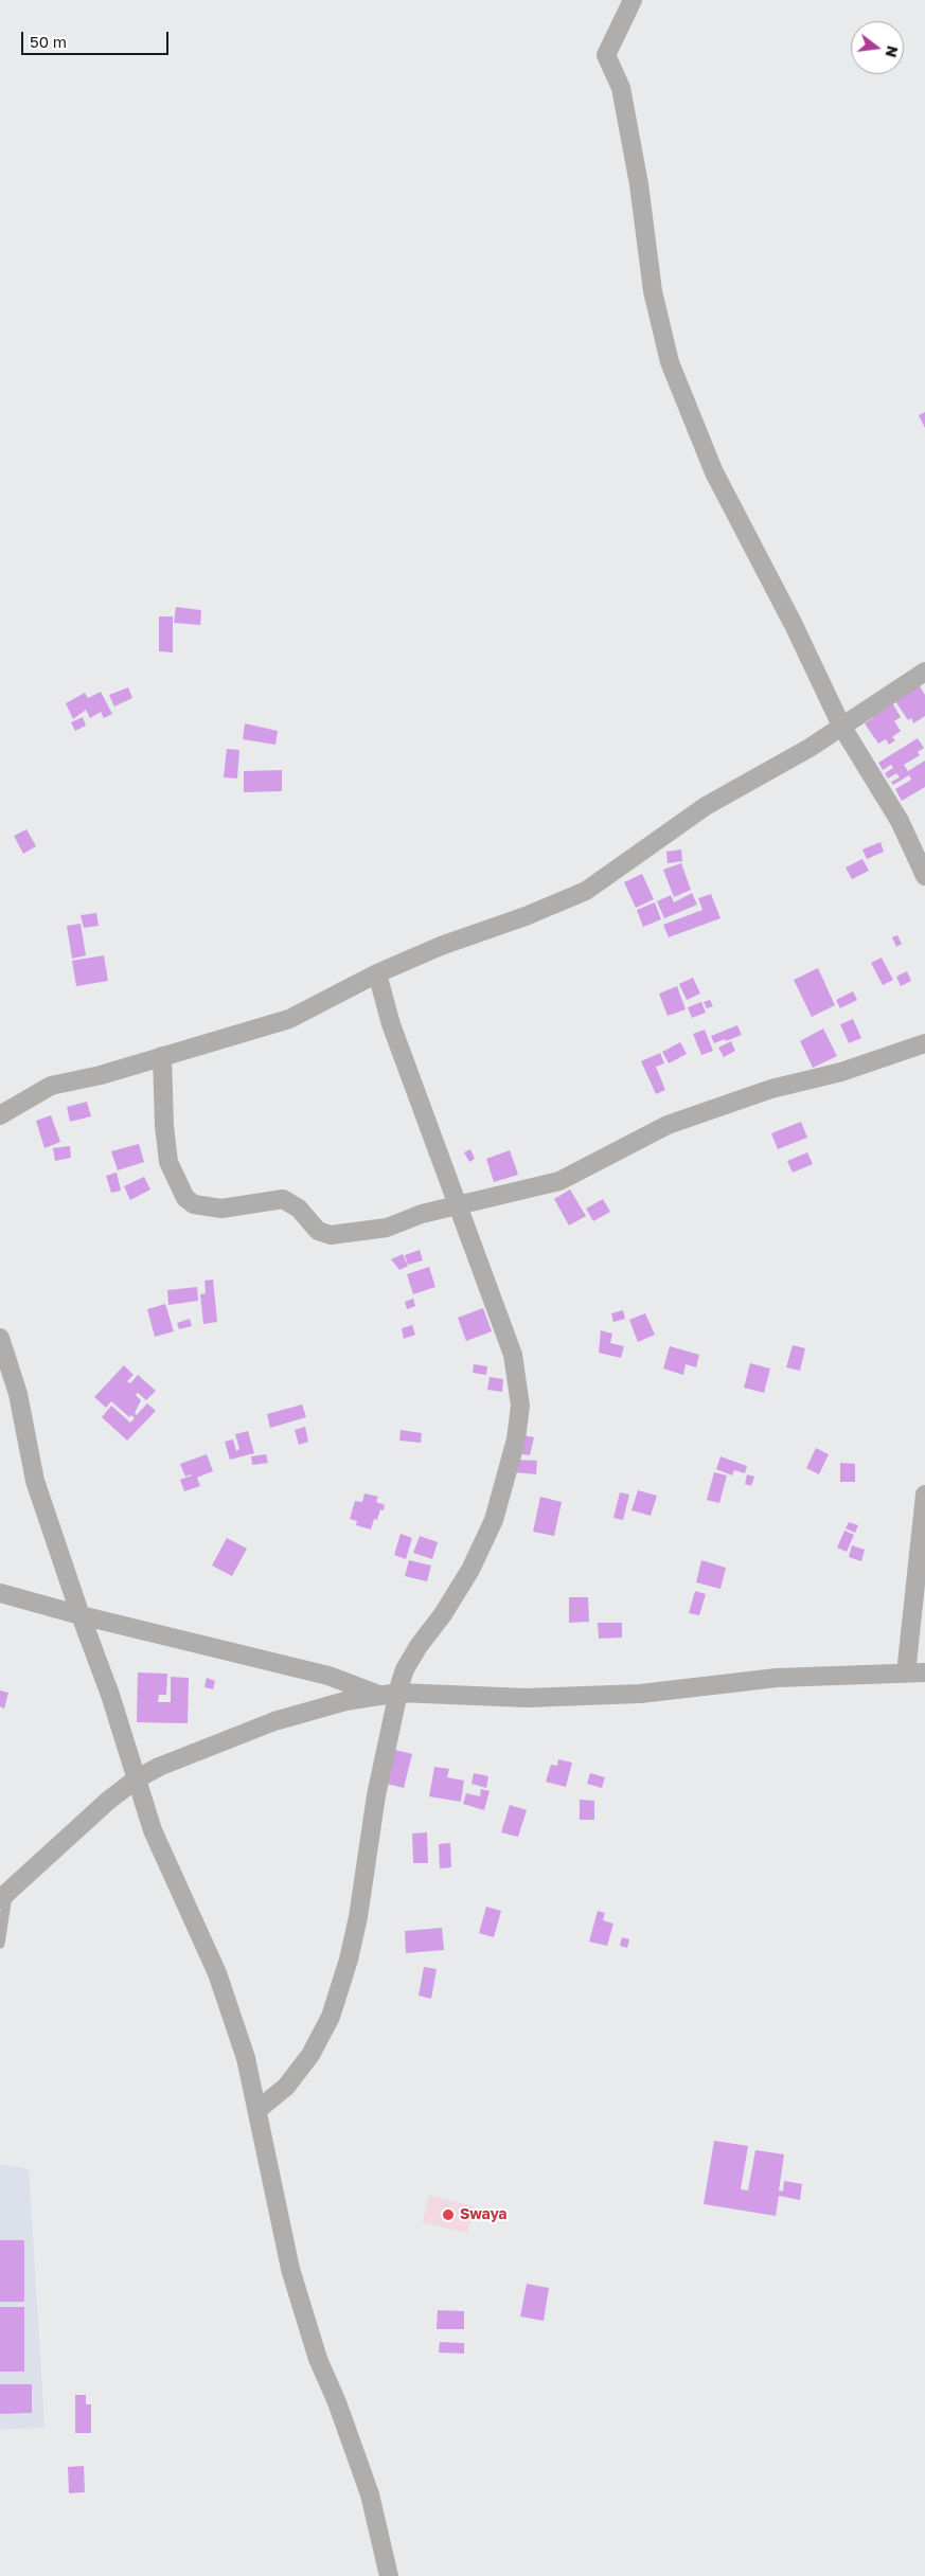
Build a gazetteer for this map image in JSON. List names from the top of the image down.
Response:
{
  "places": ["Swaya"],
  "scale_bar": "50 m",
  "north": "right"
}
